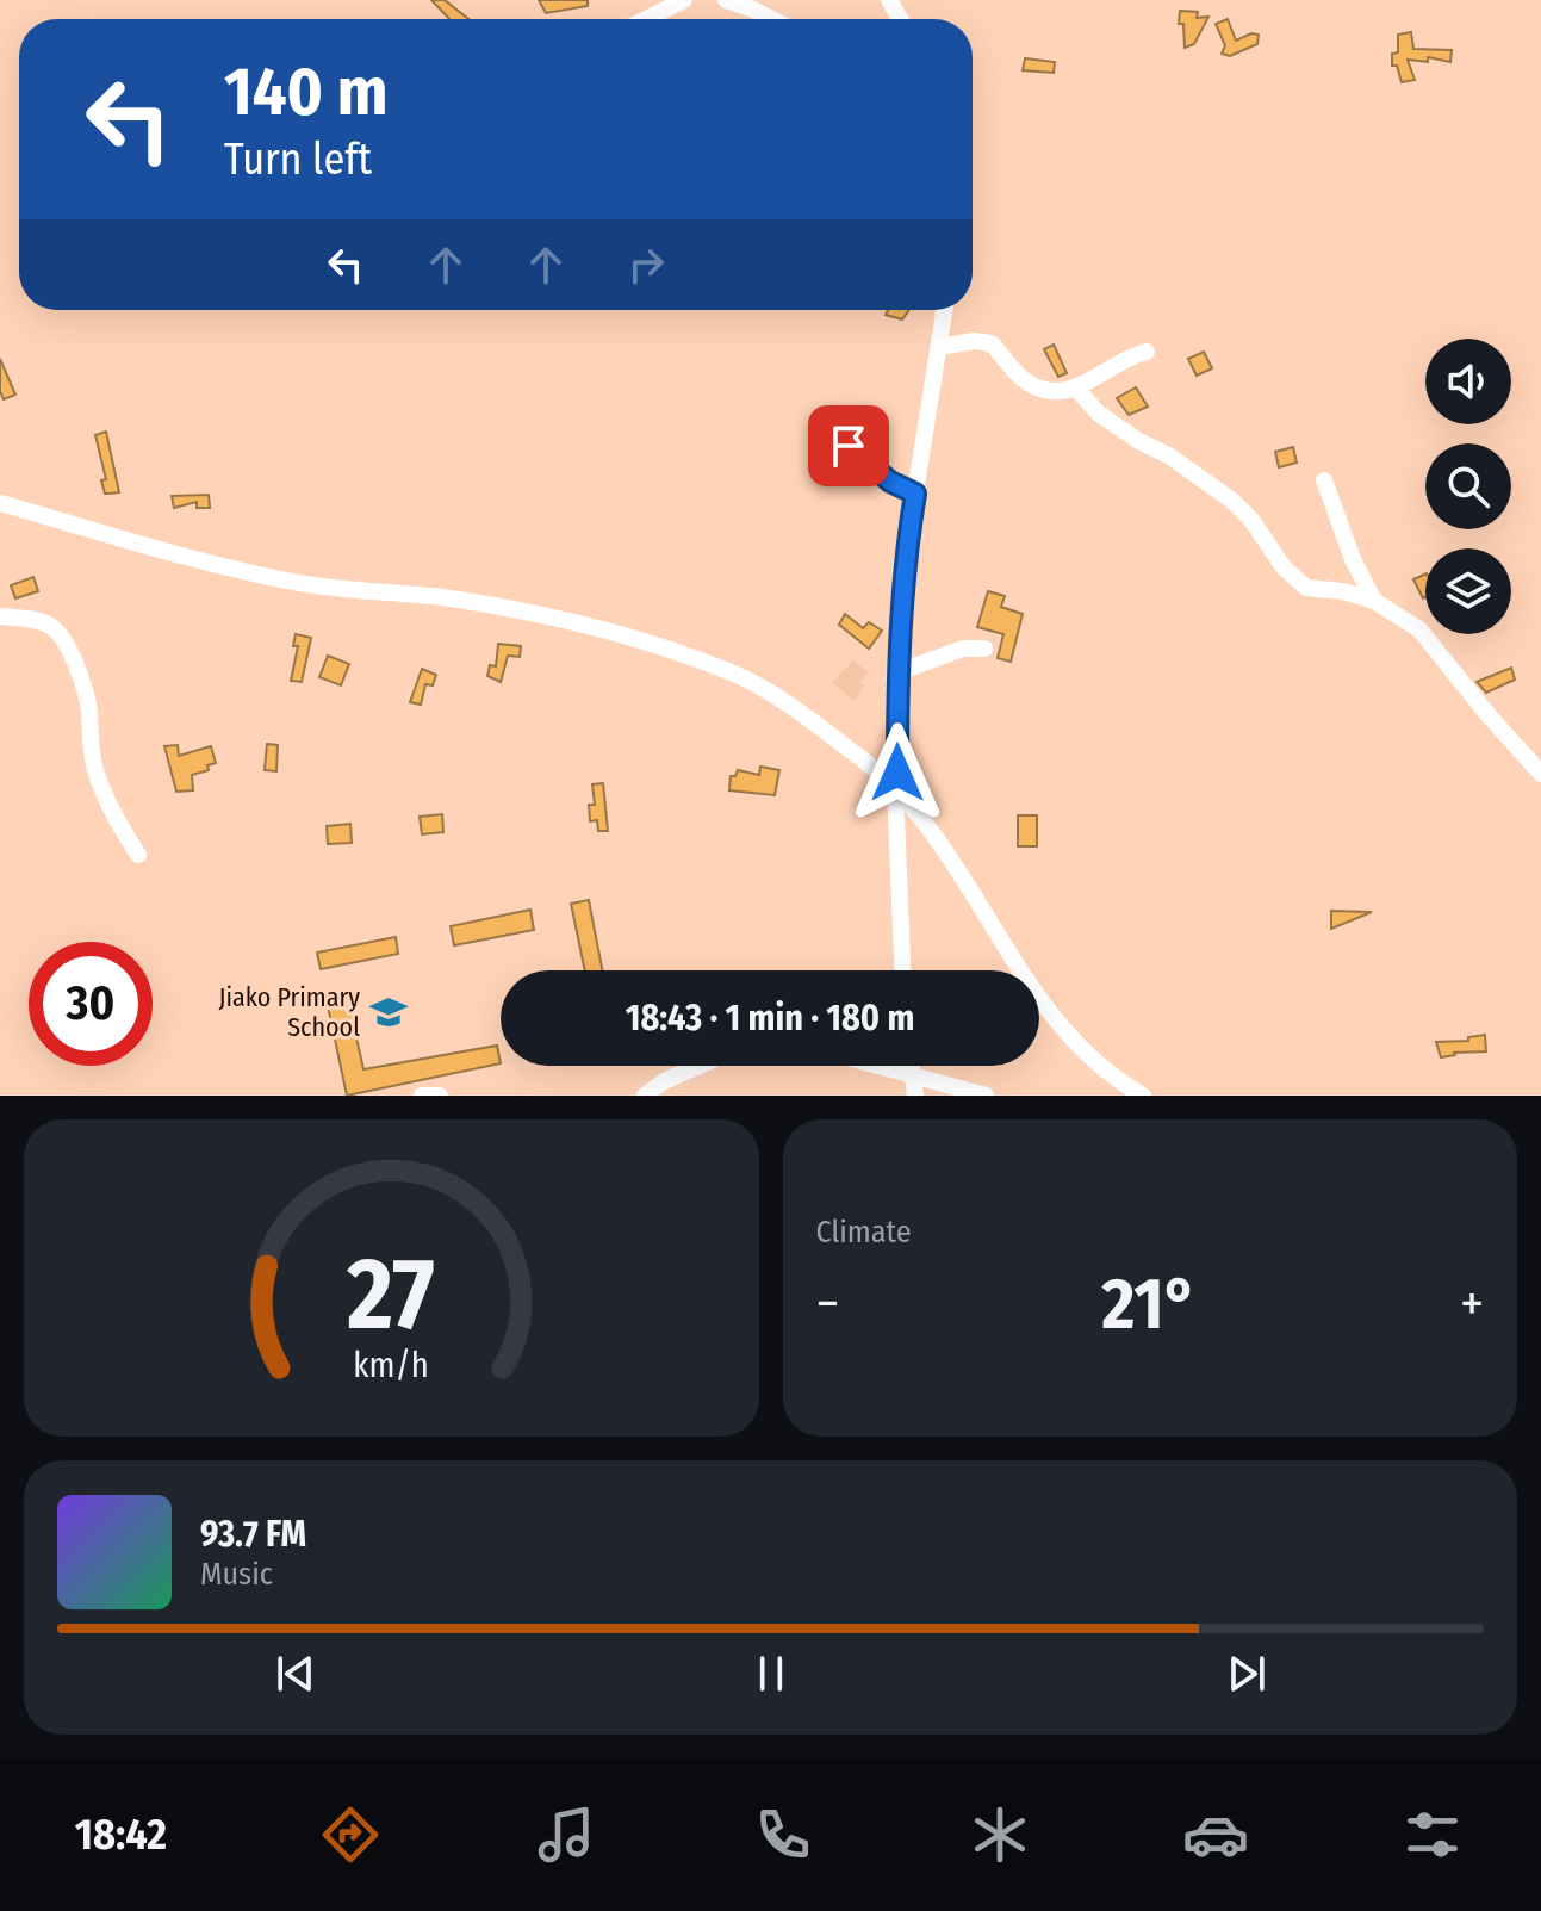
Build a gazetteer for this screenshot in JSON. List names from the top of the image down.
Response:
{
  "places": {
    "school or university": ["Jiako Primary School"]
  },
  "page": {
    "turn": ["140 m", "Turn left"],
    "limit": "30",
    "trip": "18:43 · 1 min · 180 m",
    "tile": "Climate",
    "heat": ["−", "21°", "+"],
    "song": ["93.7 FM", "Music"],
    "tabs": "18:42",
    "gauge": ["27", "km/h"]
  }
}
